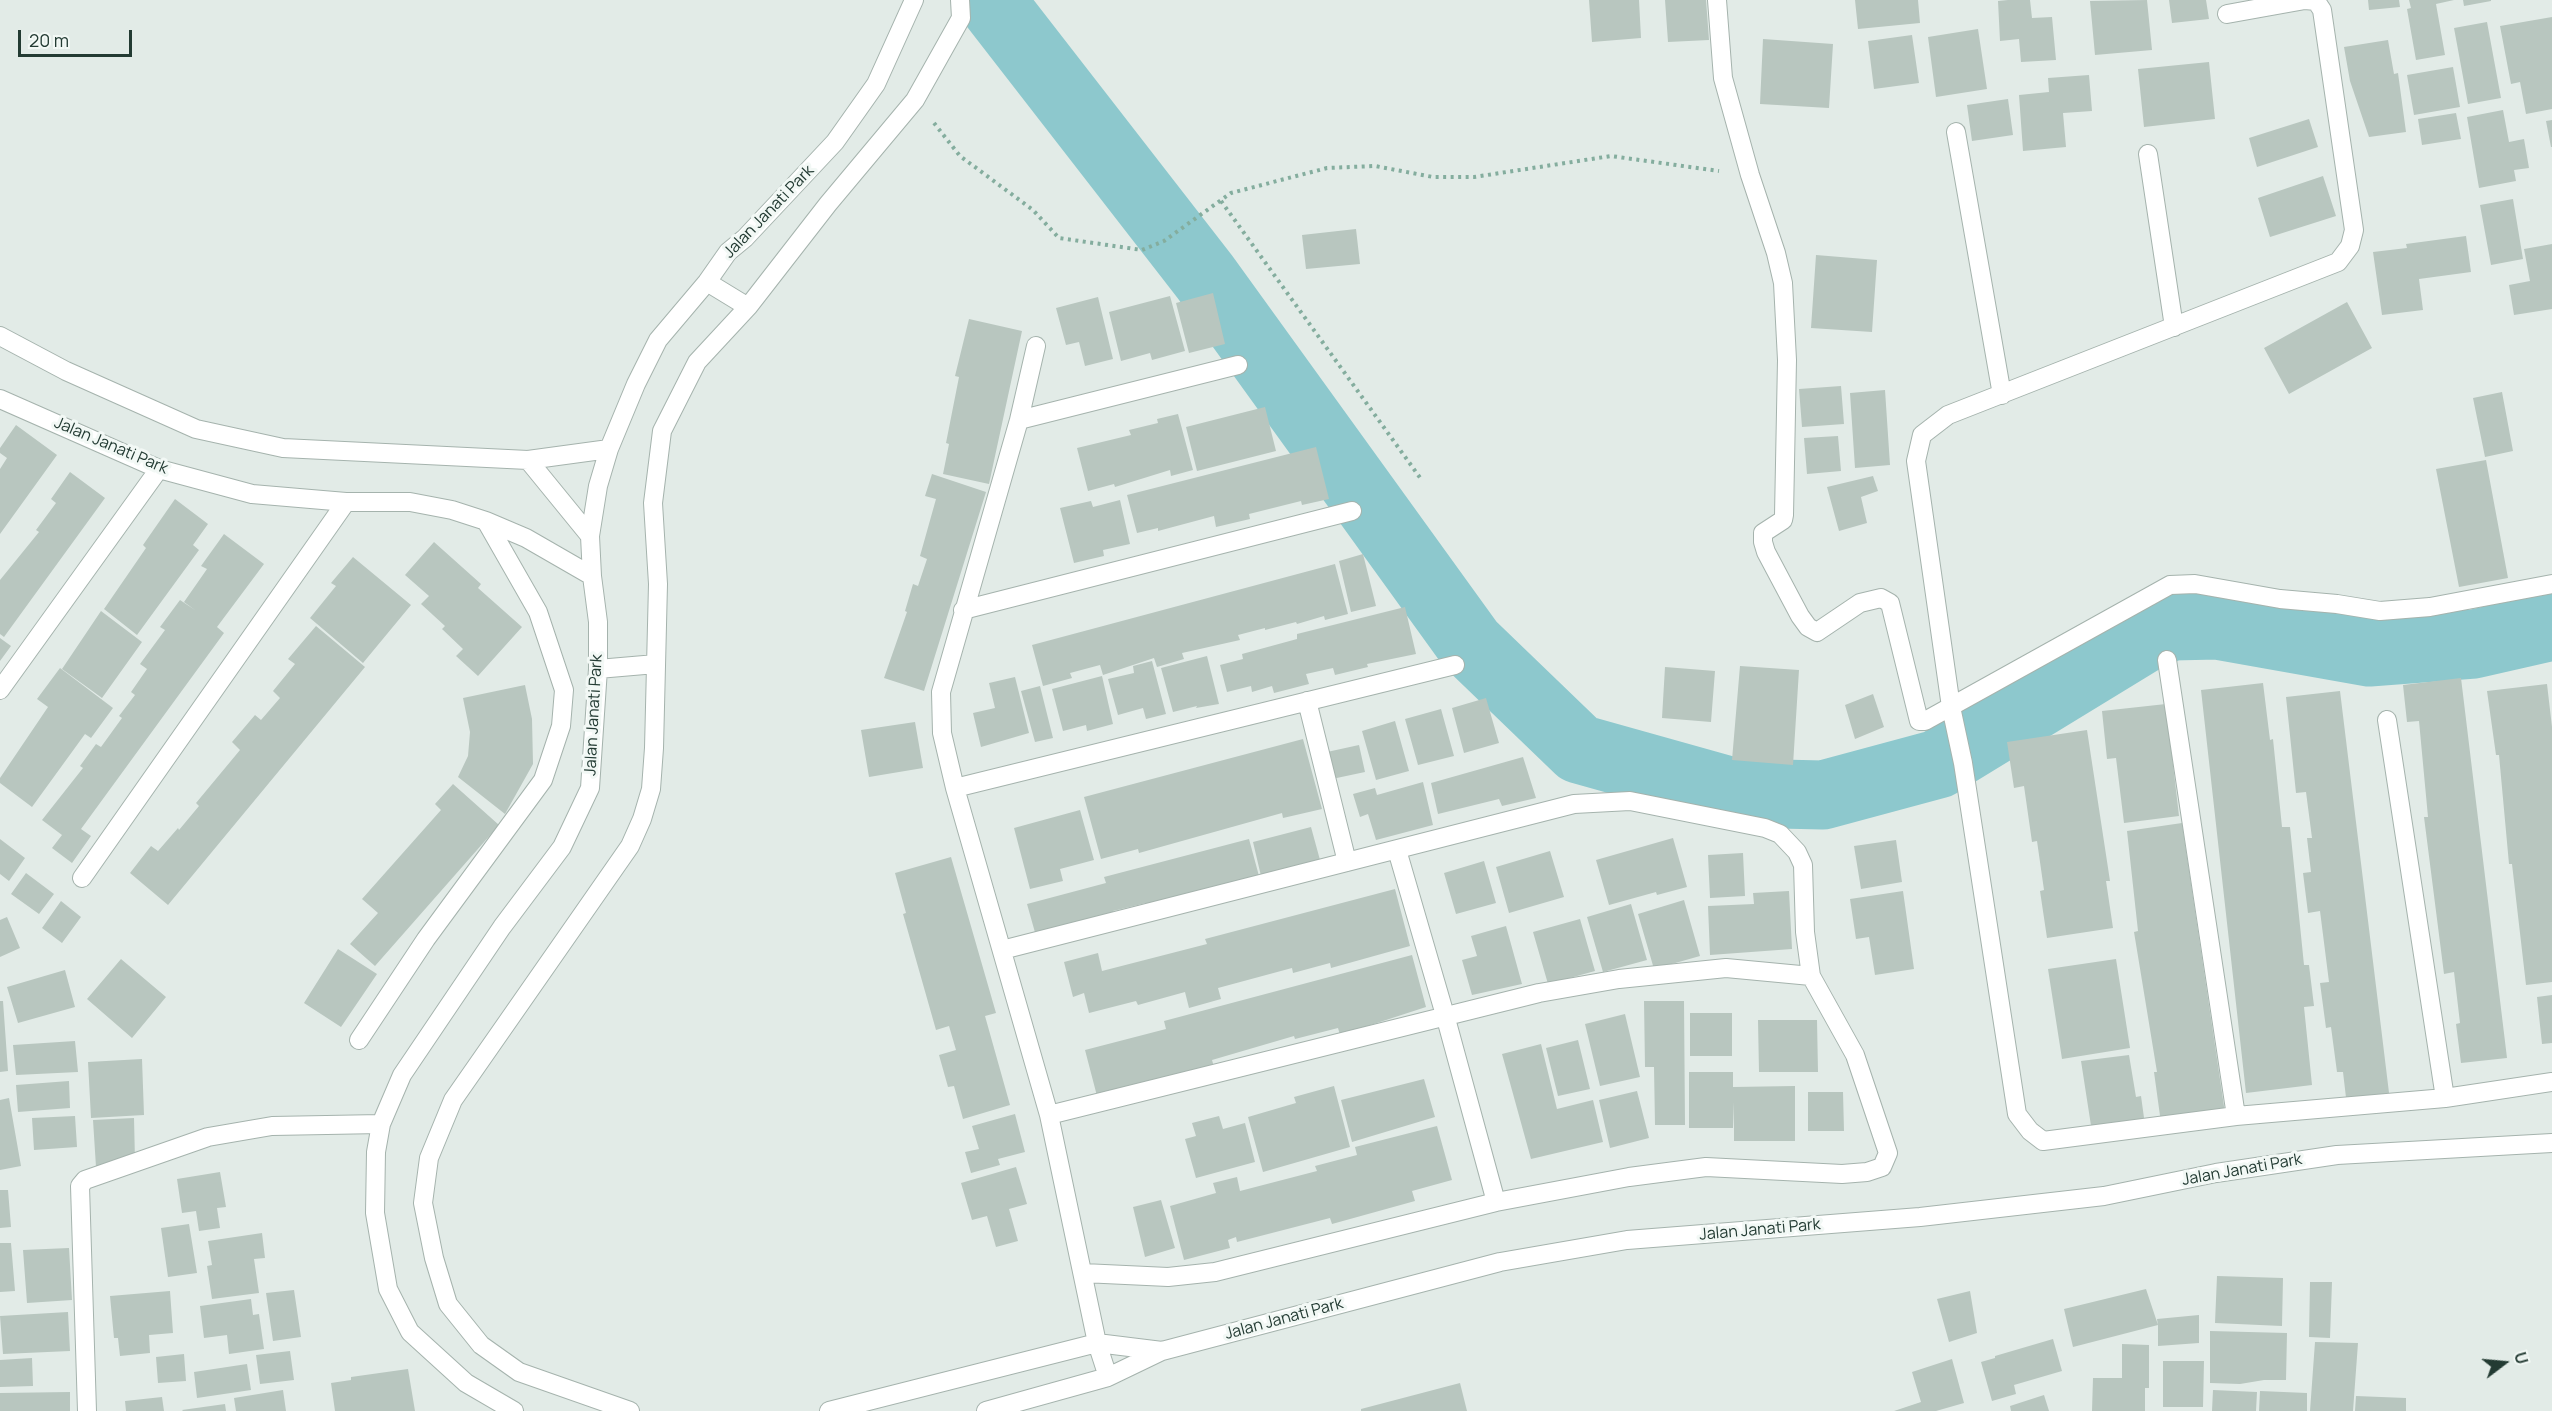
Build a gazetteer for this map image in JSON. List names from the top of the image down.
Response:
{
  "streets": {
    "street": ["Jalan Janati Park"]
  },
  "scale_bar": "20 m",
  "north": "right"
}
